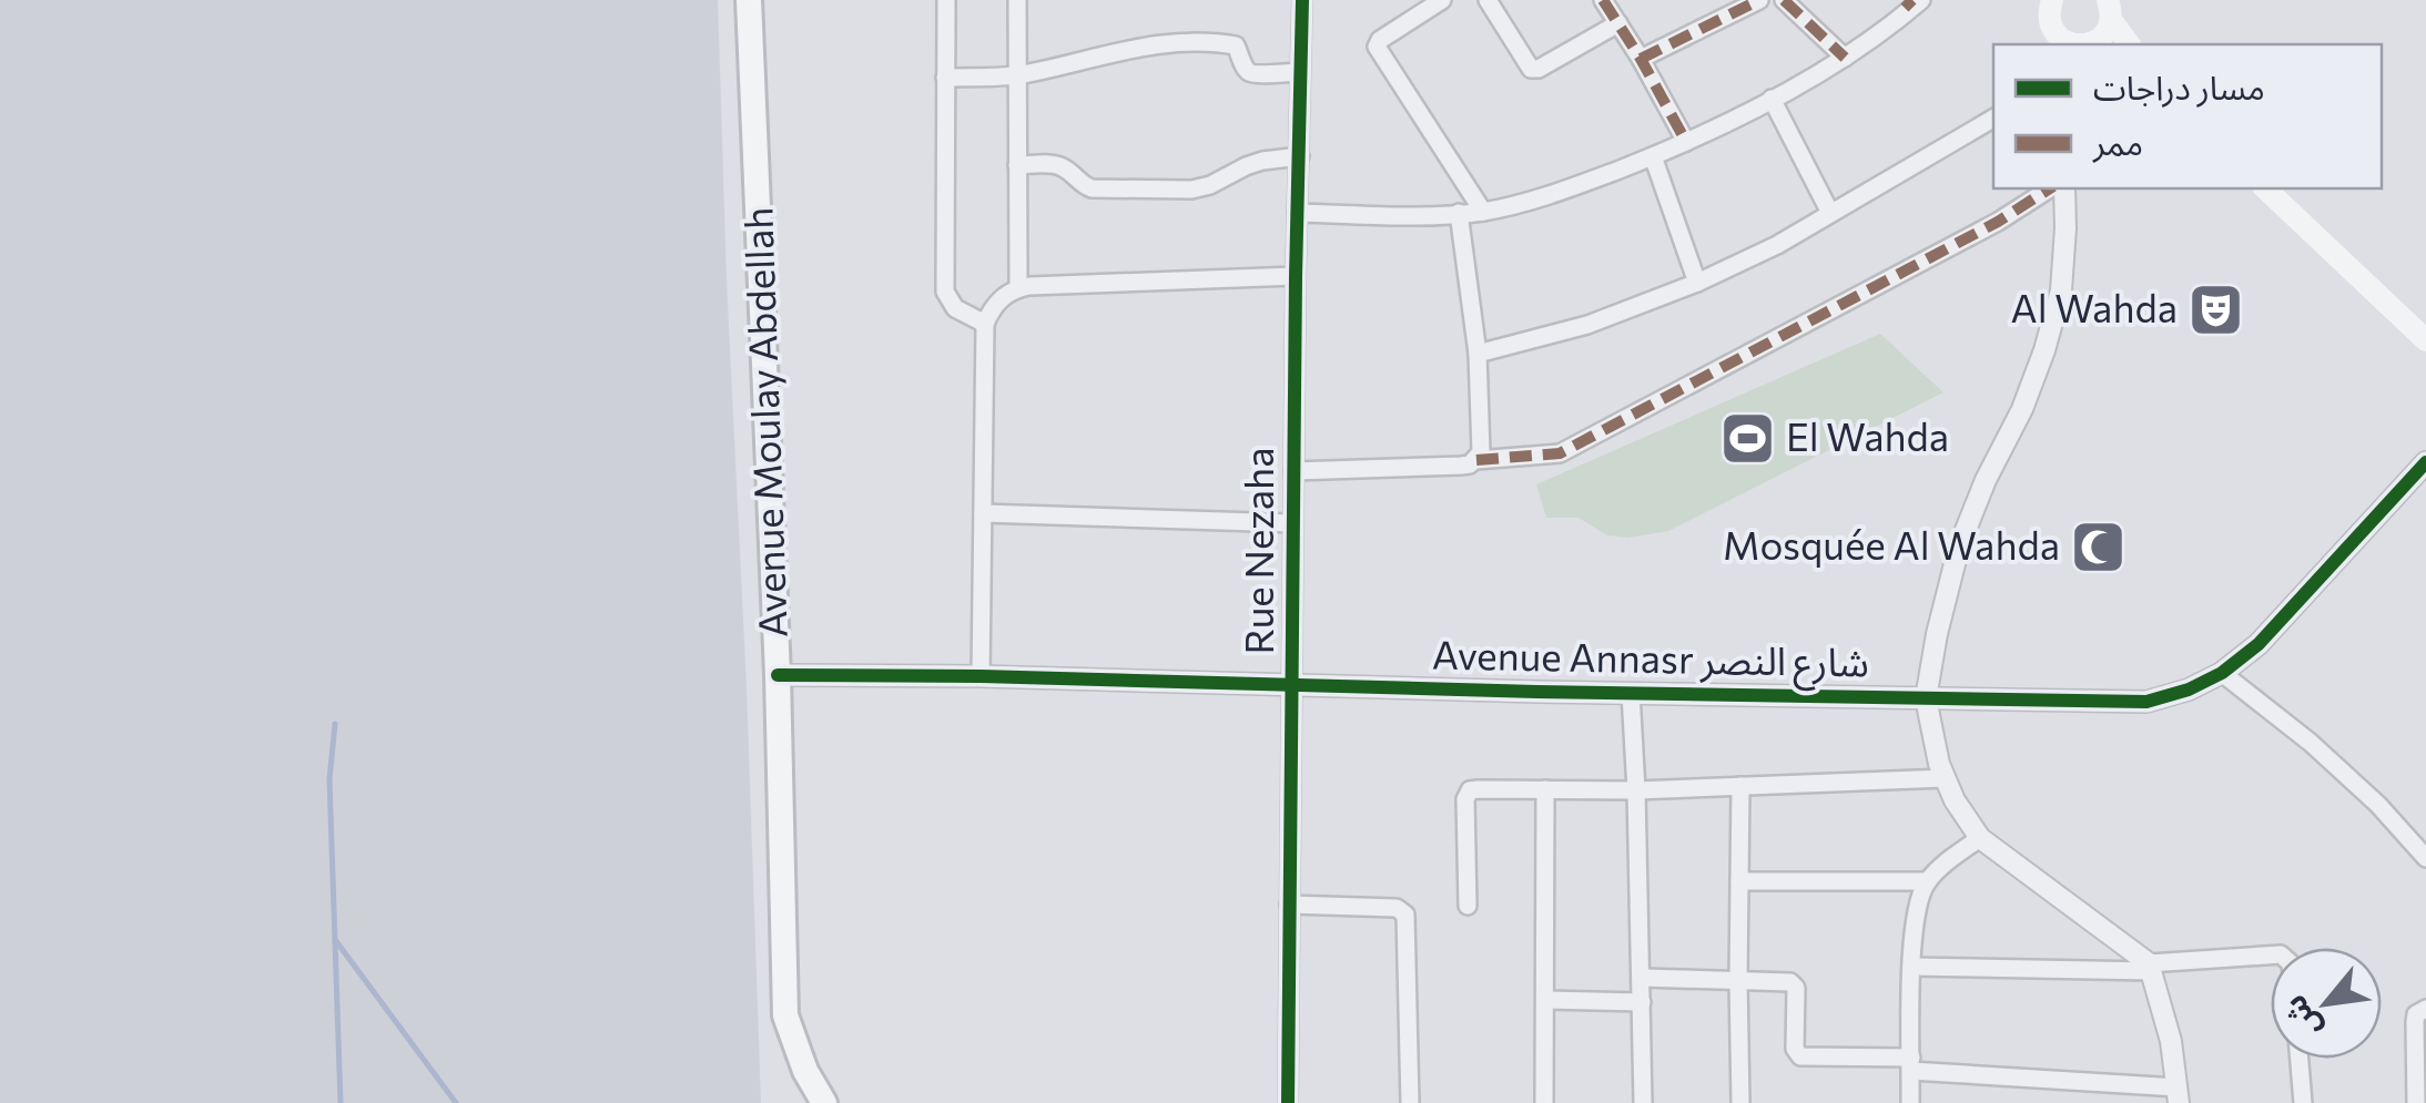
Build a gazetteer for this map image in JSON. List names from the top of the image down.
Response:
{
  "streets": {
    "main road": ["Avenue Moulay Abdellah"],
    "street": ["Rue Nezaha", "Avenue Annasr شارع النصر"]
  },
  "crossings": [
    ["Avenue Moulay Abdellah", "Avenue Annasr شارع النصر"],
    ["Rue Nezaha", "Avenue Annasr شارع النصر"]
  ],
  "places": {
    "theatre": ["Al Wahda"],
    "sports": ["El Wahda"],
    "mosque": ["Mosquée Al Wahda"]
  },
  "legend": ["مسار دراجات", "ممر"],
  "north": "bottom left"
}
